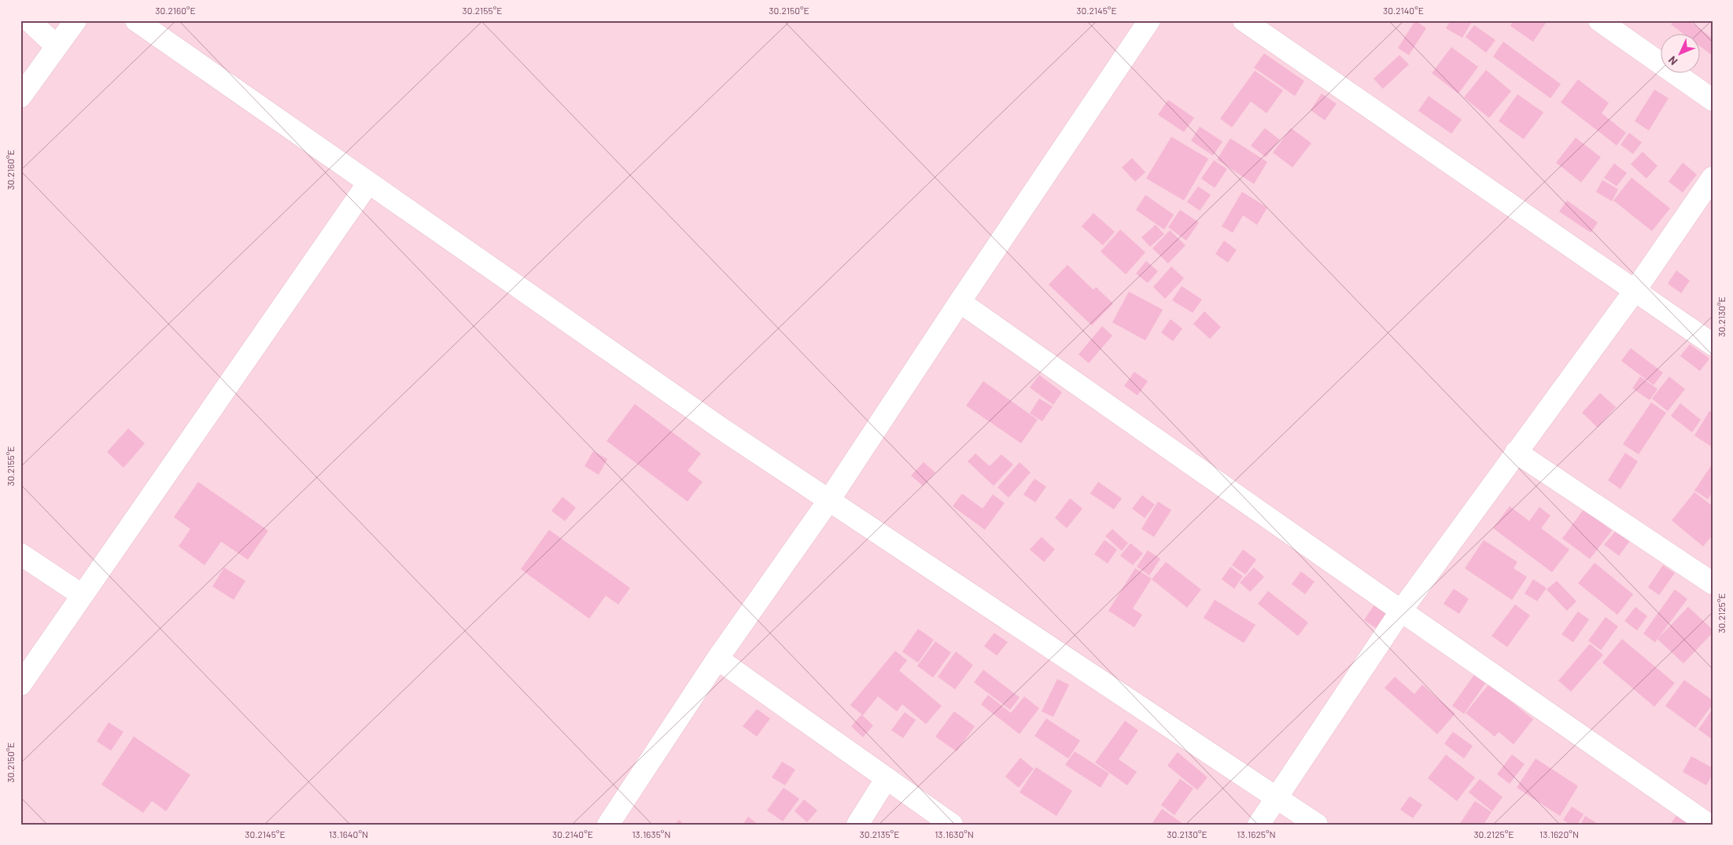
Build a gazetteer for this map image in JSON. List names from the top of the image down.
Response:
{
  "north": "bottom left",
  "coordinates": [
    "30.2160°E",
    "30.2155°E",
    "30.2150°E",
    "30.2145°E",
    "30.2140°E",
    "30.2130°E",
    "30.2125°E",
    "13.1640°N",
    "13.1635°N",
    "30.2135°E",
    "13.1630°N",
    "13.1625°N",
    "13.1620°N"
  ]
}
